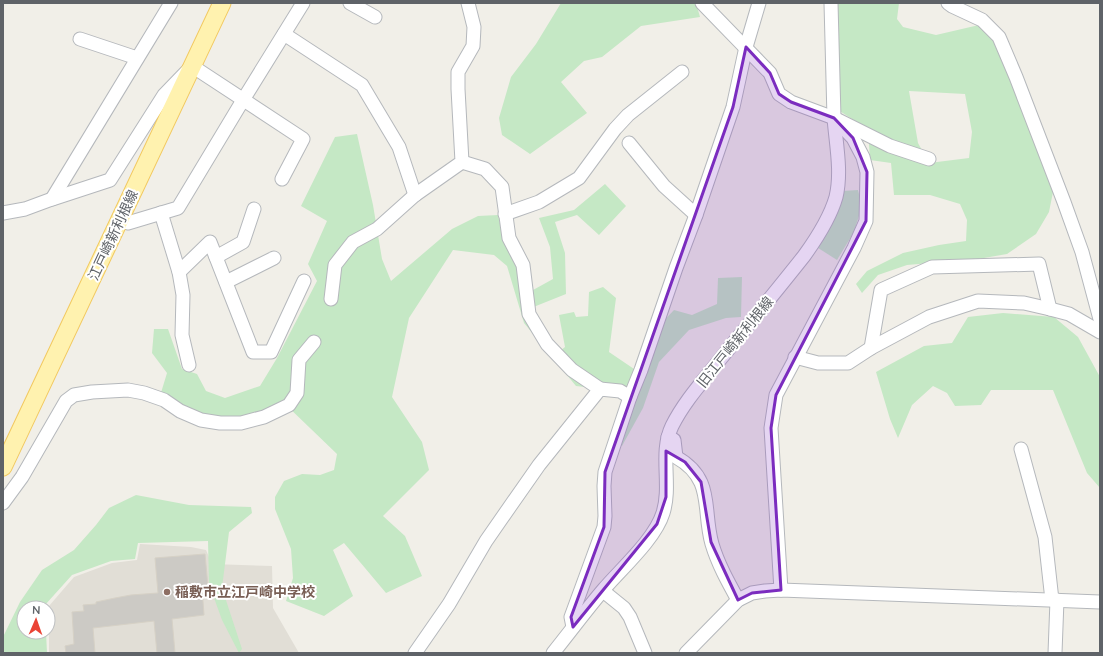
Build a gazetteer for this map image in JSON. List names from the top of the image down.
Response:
{
  "streets": {
    "main road": ["江戸崎新利根線"],
    "street": ["旧江戸崎新利根線"]
  },
  "places": ["稲敷市立江戸崎中学校"],
  "north": "top"
}
